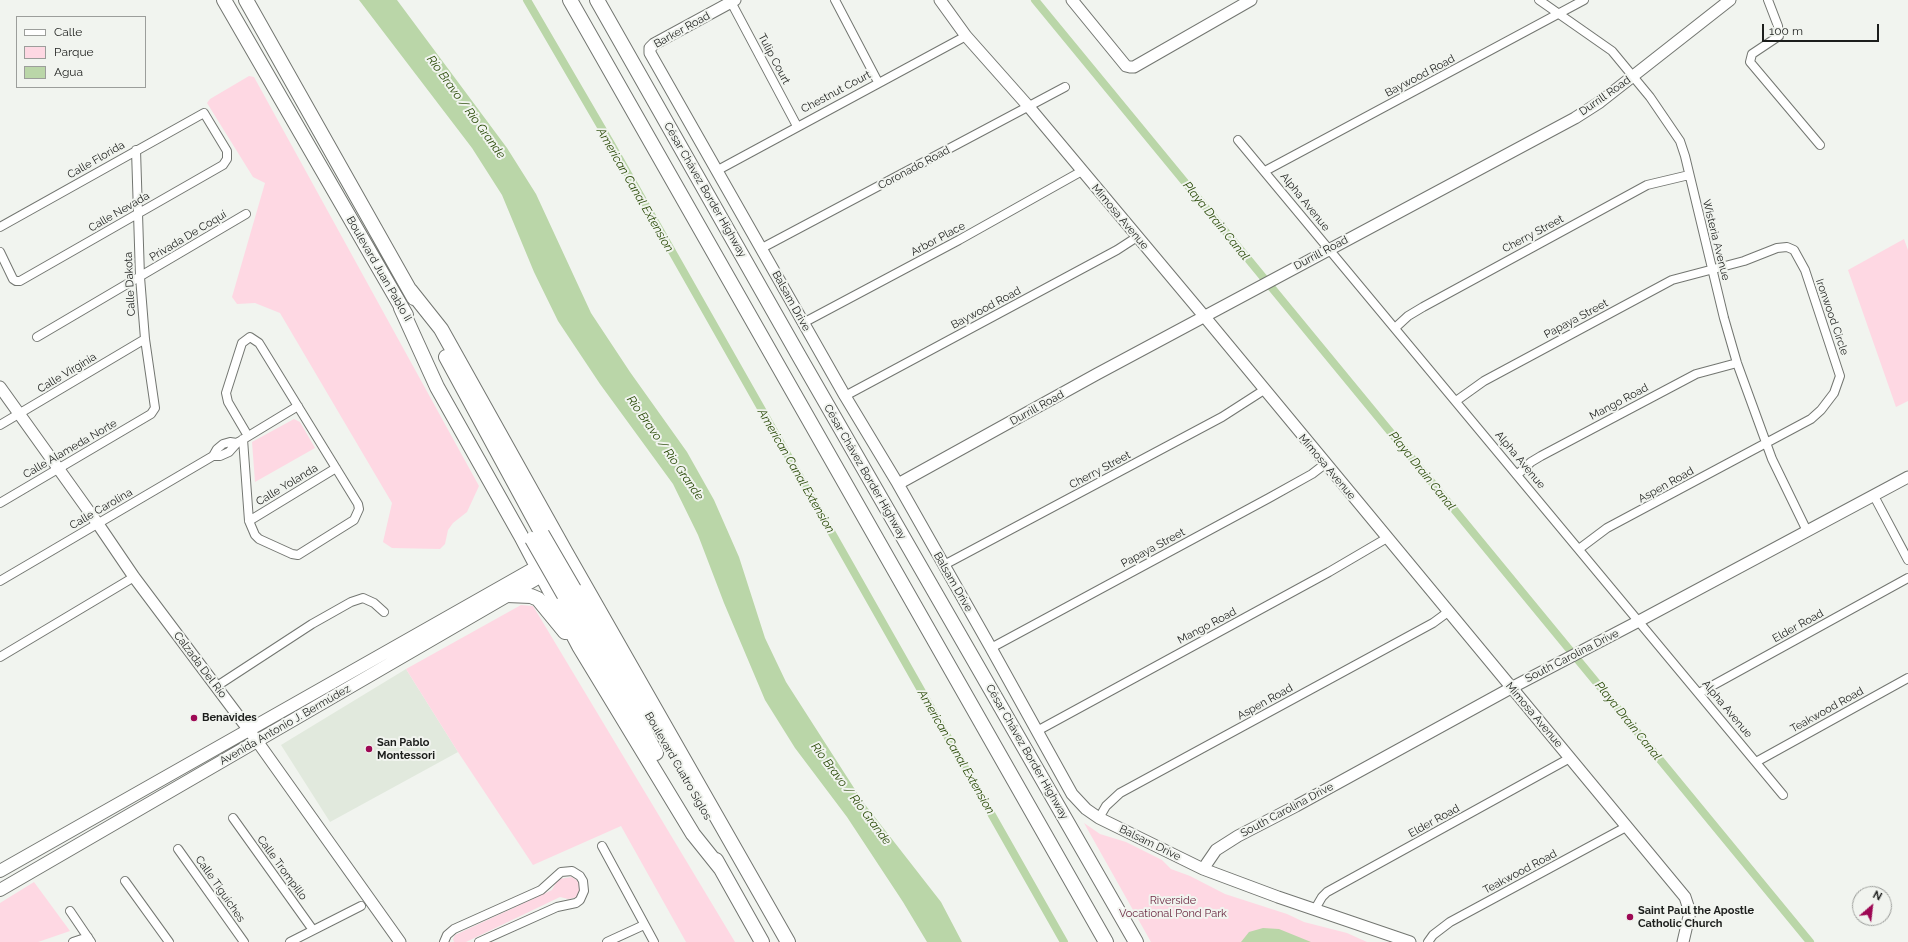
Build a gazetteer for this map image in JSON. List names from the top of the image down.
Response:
{
  "streets": {
    "highway": ["César Chávez Border Highway", "Boulevard Juan Pablo II", "Boulevard Cuatro Siglos"],
    "main road": ["Avenida Antonio J. Bermúdez"],
    "street": [
      "Barker Road",
      "Tulip Court",
      "Baywood Road",
      "Chestnut Court",
      "Durrill Road",
      "Calle Florida",
      "Coronado Road",
      "Alpha Avenue",
      "Calle Nevada",
      "Mimosa Avenue",
      "Cherry Street",
      "Privada De Coquí",
      "Arbor Place",
      "Wisteria Avenue",
      "Calle Dakota",
      "Balsam Drive",
      "Ironwood Circle",
      "Papaya Street",
      "Calle Virginia",
      "Mango Road",
      "Calle Alameda Norte",
      "Calle Yolanda",
      "Aspen Road",
      "Calle Carolina",
      "Elder Road",
      "South Carolina Drive",
      "Calzada Del Río",
      "Teakwood Road",
      "Calle Trompillo",
      "Calle Tiguiches"
    ]
  },
  "crossings": [
    ["Barker Road", "Tulip Court"],
    ["Barker Road", "Balsam Drive"],
    ["Tulip Court", "Chestnut Court"],
    ["Baywood Road", "Alpha Avenue"],
    ["Baywood Road", "Mimosa Avenue"],
    ["Baywood Road", "Wisteria Avenue"],
    ["Baywood Road", "Balsam Drive"],
    ["Chestnut Court", "Mimosa Avenue"],
    ["Chestnut Court", "Balsam Drive"],
    ["Durrill Road", "Alpha Avenue"],
    ["Durrill Road", "Mimosa Avenue"],
    ["Durrill Road", "Wisteria Avenue"],
    ["Durrill Road", "Balsam Drive"],
    ["Calle Florida", "Calle Nevada"],
    ["Calle Florida", "Calle Dakota"],
    ["Coronado Road", "Mimosa Avenue"],
    ["Coronado Road", "Balsam Drive"],
    ["Alpha Avenue", "Cherry Street"],
    ["Alpha Avenue", "Papaya Street"],
    ["Alpha Avenue", "Mango Road"],
    ["Alpha Avenue", "Aspen Road"],
    ["Alpha Avenue", "Elder Road"],
    ["Alpha Avenue", "South Carolina Drive"],
    ["Alpha Avenue", "Teakwood Road"],
    ["Calle Nevada", "Calle Dakota"],
    ["Mimosa Avenue", "Cherry Street"],
    ["Mimosa Avenue", "Arbor Place"],
    ["Mimosa Avenue", "Papaya Street"],
    ["Mimosa Avenue", "Mango Road"],
    ["Mimosa Avenue", "Aspen Road"],
    ["Mimosa Avenue", "Elder Road"],
    ["Mimosa Avenue", "South Carolina Drive"],
    ["Mimosa Avenue", "Teakwood Road"],
    ["Cherry Street", "Wisteria Avenue"],
    ["Cherry Street", "Balsam Drive"],
    ["Privada De Coquí", "Calle Dakota"],
    ["Arbor Place", "Balsam Drive"],
    ["Wisteria Avenue", "Ironwood Circle"],
    ["Wisteria Avenue", "Papaya Street"],
    ["Wisteria Avenue", "Mango Road"],
    ["Wisteria Avenue", "Aspen Road"],
    ["Wisteria Avenue", "South Carolina Drive"],
    ["Calle Dakota", "Calle Virginia"],
    ["Calle Dakota", "Calle Alameda Norte"],
    ["Balsam Drive", "Papaya Street"],
    ["Balsam Drive", "Mango Road"],
    ["Balsam Drive", "Aspen Road"],
    ["Balsam Drive", "Elder Road"],
    ["Balsam Drive", "South Carolina Drive"],
    ["Ironwood Circle", "Papaya Street"],
    ["Ironwood Circle", "Aspen Road"],
    ["Calle Virginia", "Calzada Del Río"],
    ["Calle Alameda Norte", "Calzada Del Río"],
    ["Calle Carolina", "Calzada Del Río"],
    ["Calzada Del Río", "Avenida Antonio J. Bermúdez"]
  ],
  "water": ["Río Bravo / Rio Grande", "American Canal Extension", "Playa Drain Canal"],
  "parks": ["Riverside Vocational Pond Park"],
  "places": ["Benavides", "San Pablo Montessori", "Saint Paul the Apostle Catholic Church"],
  "legend": ["Calle", "Parque", "Agua"],
  "scale_bar": "100 m",
  "north": "top right"
}
